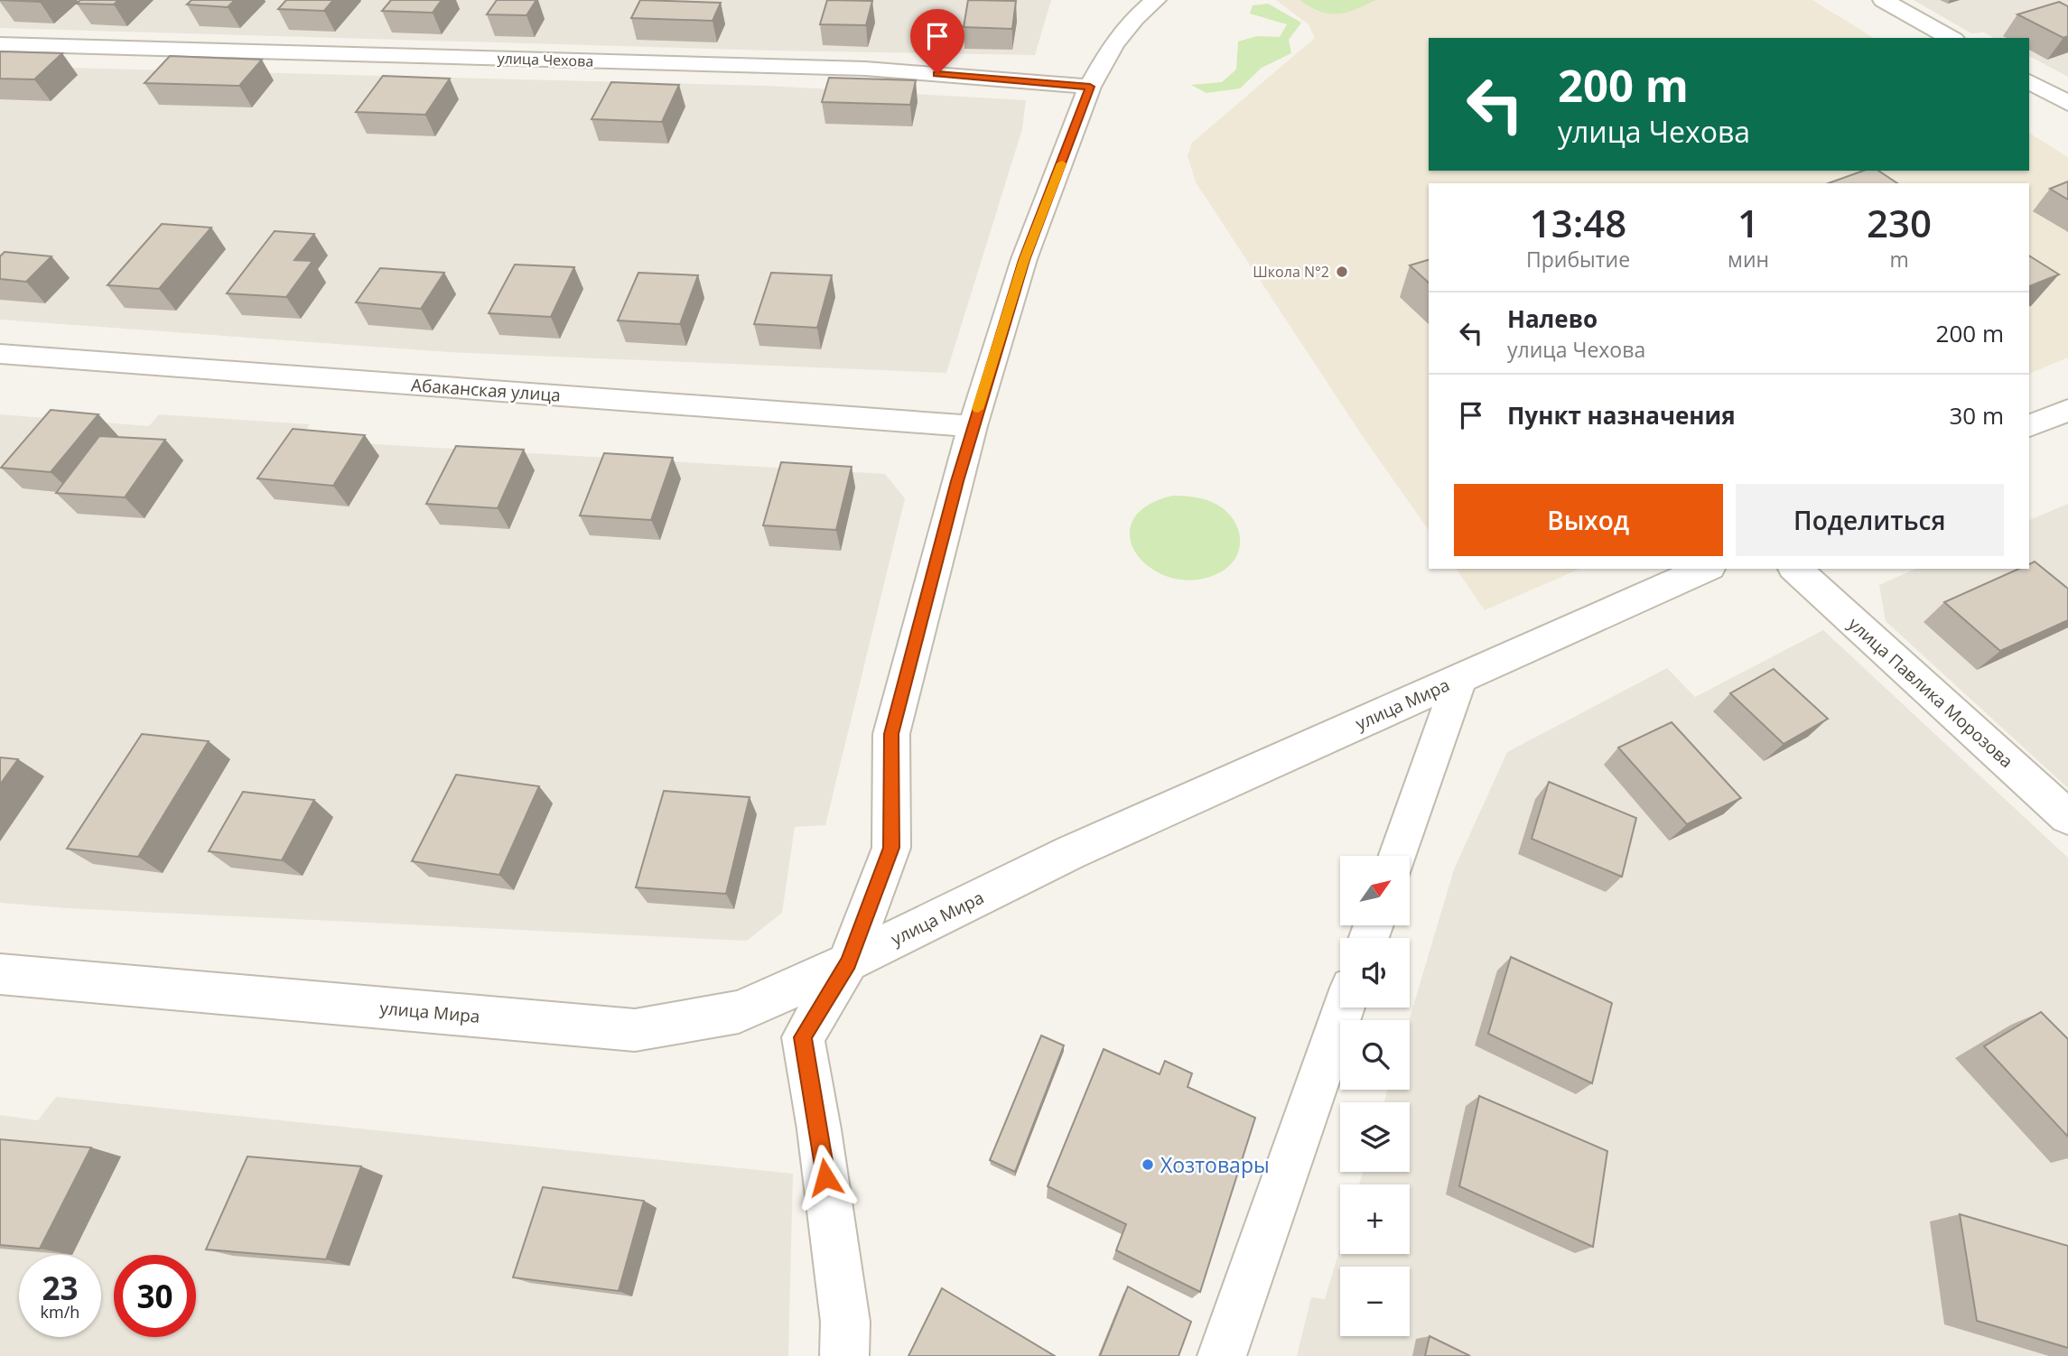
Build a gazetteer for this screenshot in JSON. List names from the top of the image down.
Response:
{
  "streets": {
    "street": [
      "улица Чехова",
      "Абаканская улица",
      "улица Павлика Морозова",
      "улица Мира"
    ]
  },
  "places": ["Школа N°2", "Хозтовары"],
  "north": "top right",
  "page": {
    "turn": ["200 m", "улица Чехова"],
    "eta": [
      "13:48",
      "Прибытие",
      "1",
      "мин",
      "230",
      "m"
    ],
    "list": [
      {
        "name": "Налево",
        "note": "улица Чехова",
        "value": "200 m"
      },
      {
        "name": "Пункт назначения",
        "value": "30 m"
      }
    ],
    "buttons": ["Выход", "Поделиться"],
    "map_buttons": ["+", "−"],
    "speed": "23 km/h",
    "limit": "30"
  }
}
